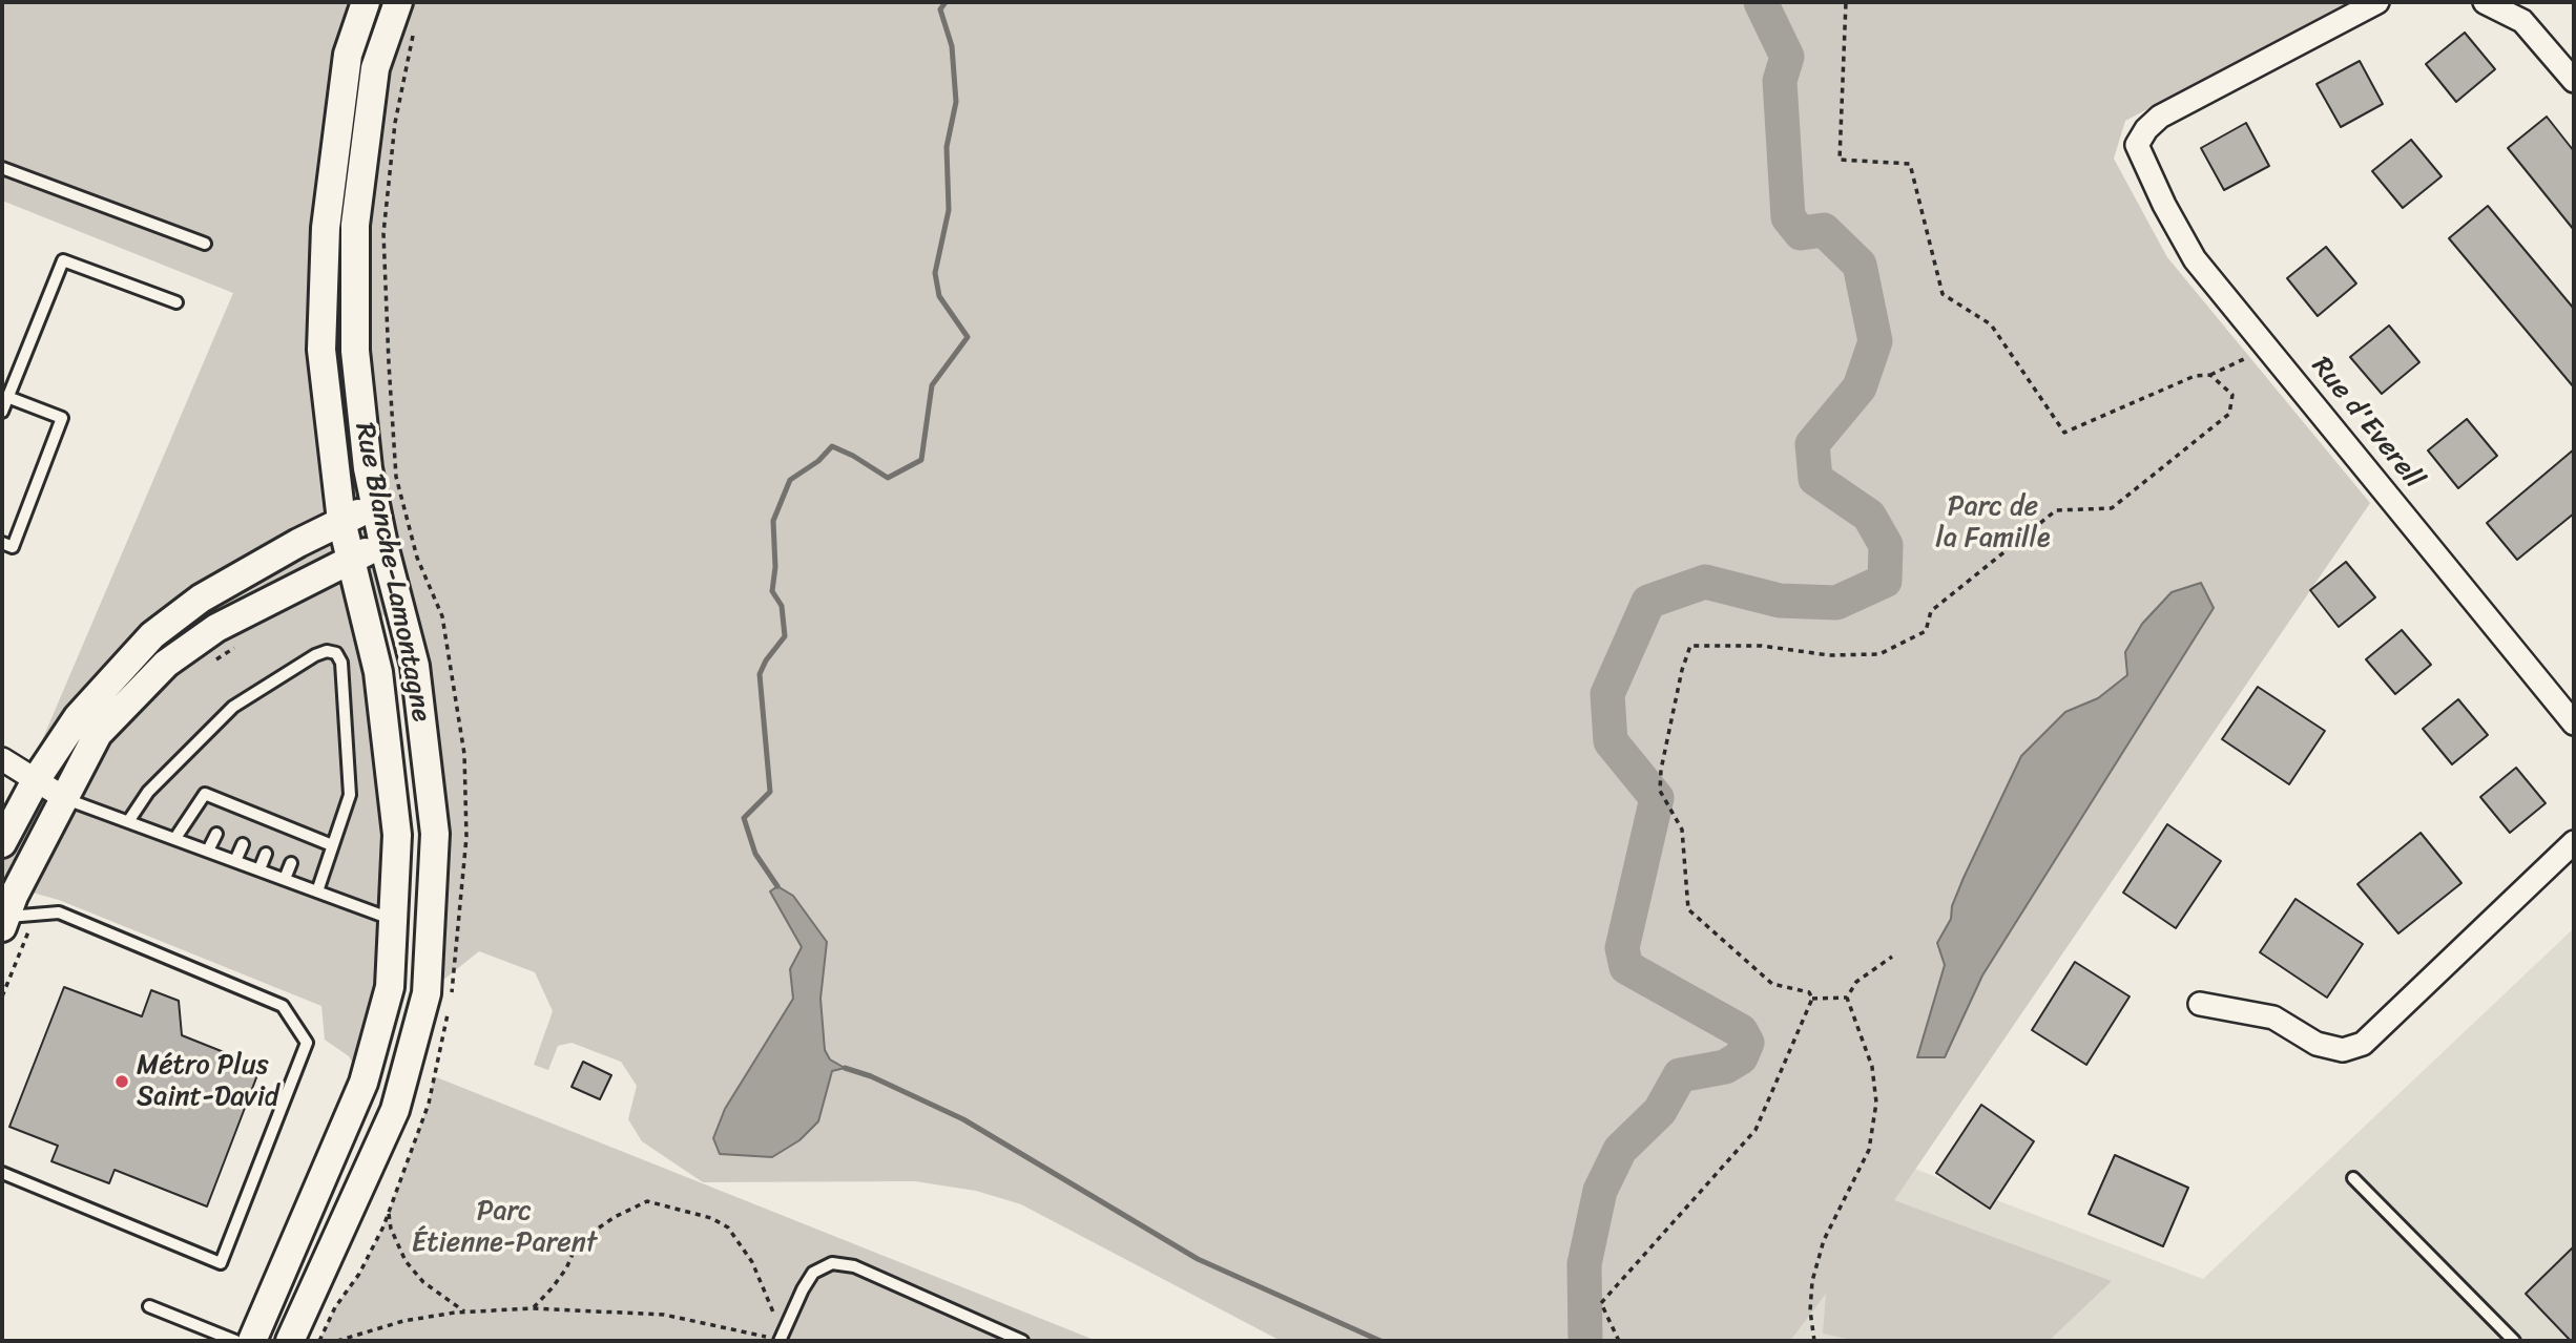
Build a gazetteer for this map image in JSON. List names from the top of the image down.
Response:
{
  "streets": {
    "street": ["Rue d'Everell", "Rue Blanche-Lamontagne"]
  },
  "parks": ["Parc de la Famille", "Parc Étienne-Parent"],
  "places": ["Métro Plus Saint-David"]
}
